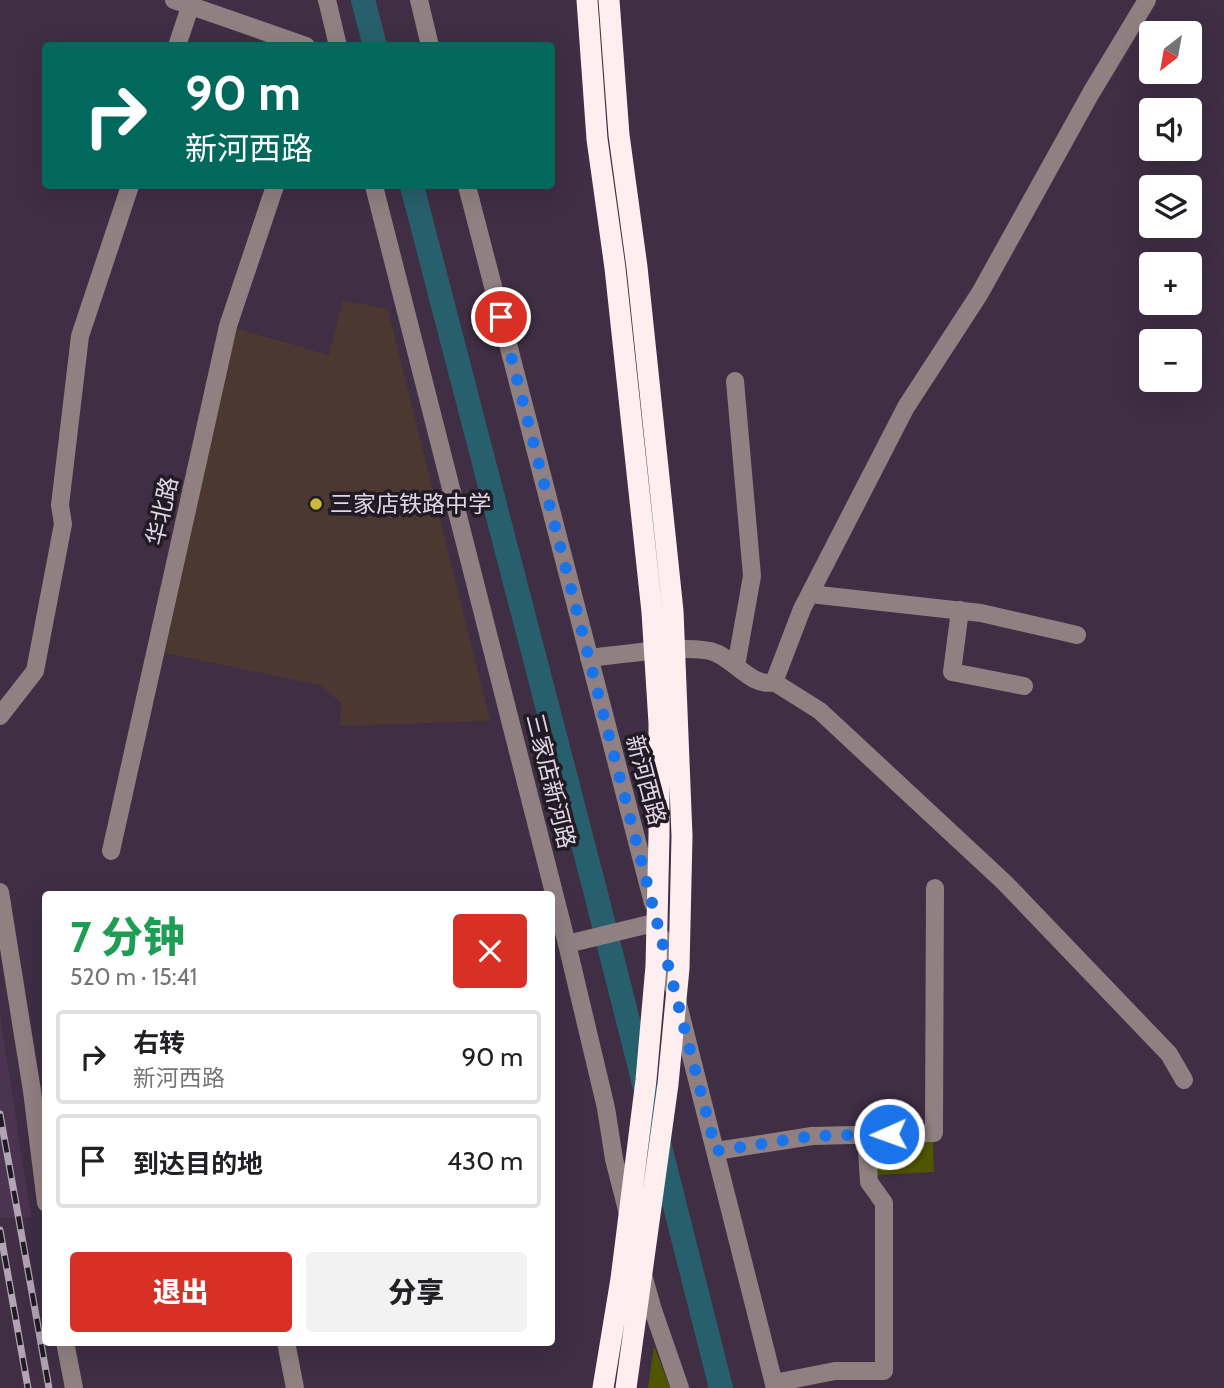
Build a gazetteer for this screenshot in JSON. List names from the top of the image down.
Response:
{
  "streets": {
    "street": ["华北路", "新河西路", "三家店新河路"]
  },
  "places": ["三家店铁路中学"],
  "north": "bottom left",
  "page": {
    "map_buttons": ["+", "−"],
    "turn": ["90 m", "新河西路"],
    "heading": ["7 分钟", "520 m · 15:41"],
    "list": [
      {
        "name": "右转",
        "note": "新河西路",
        "value": "90 m"
      },
      {
        "name": "到达目的地",
        "value": "430 m"
      }
    ],
    "buttons": ["退出", "分享"]
  }
}
